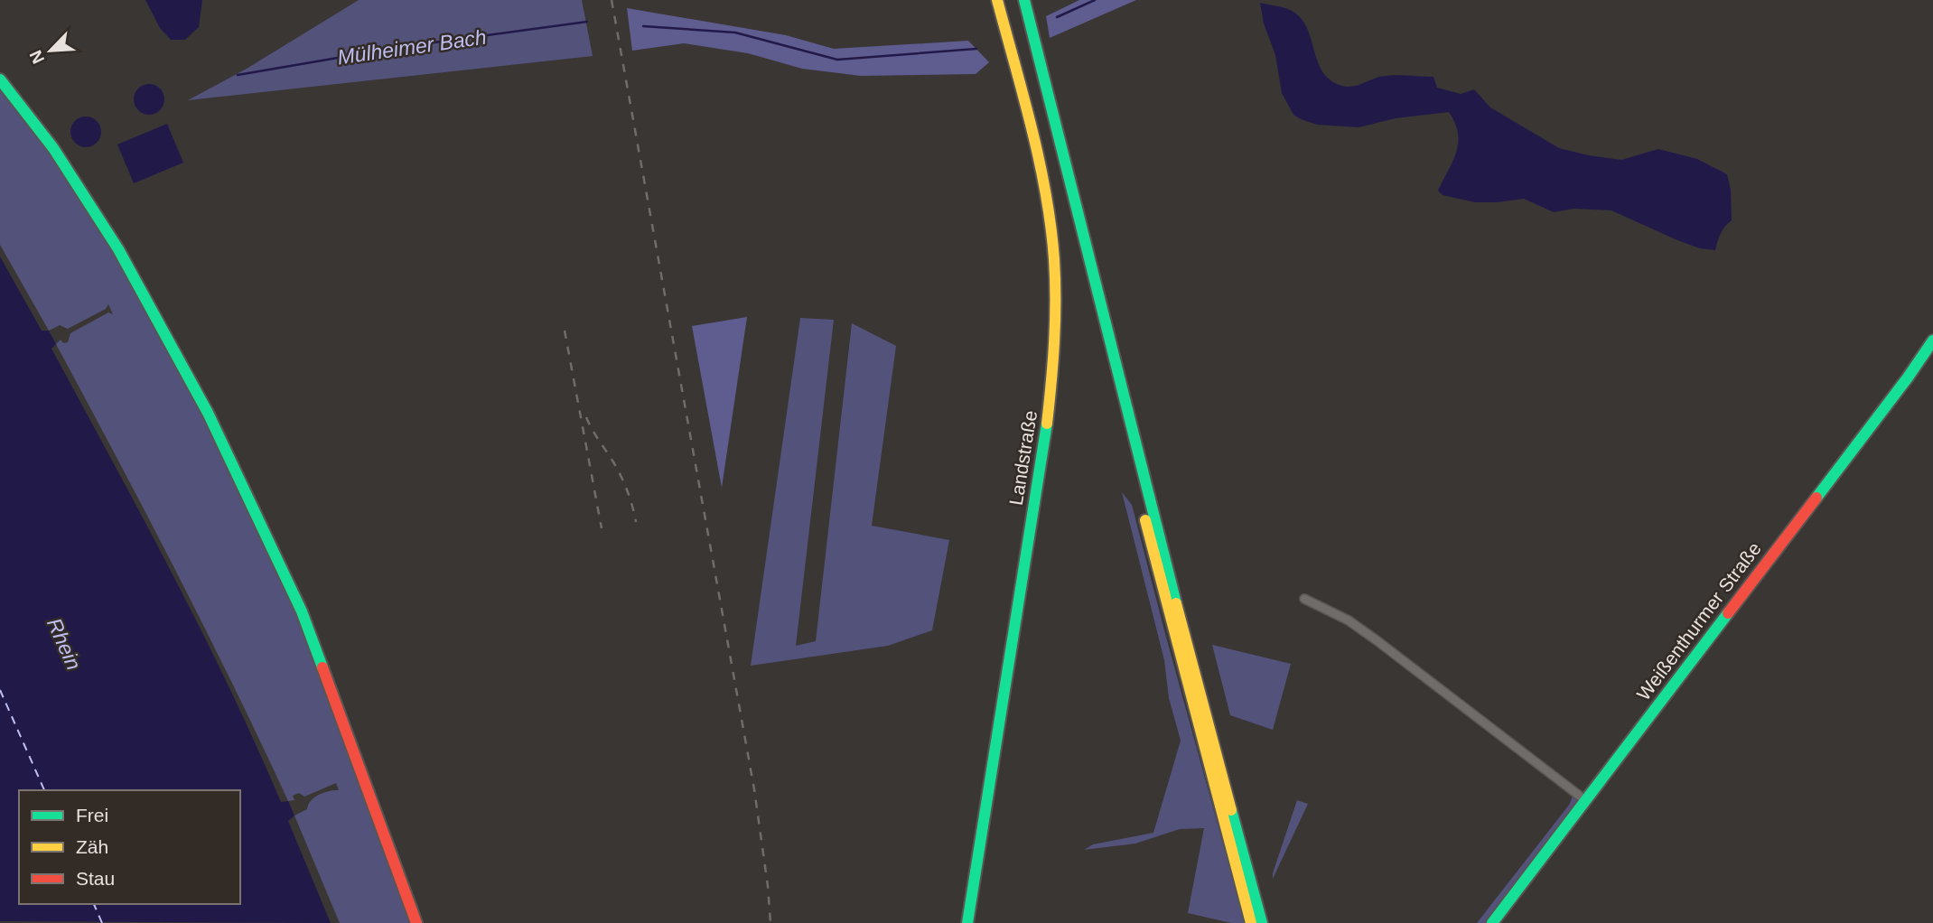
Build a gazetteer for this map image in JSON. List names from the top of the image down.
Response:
{
  "streets": {
    "main road": ["Landstraße", "Weißenthurmer Straße"]
  },
  "water": ["Mülheimer Bach", "Rhein"],
  "legend": ["Frei", "Zäh", "Stau"],
  "north": "bottom left"
}
